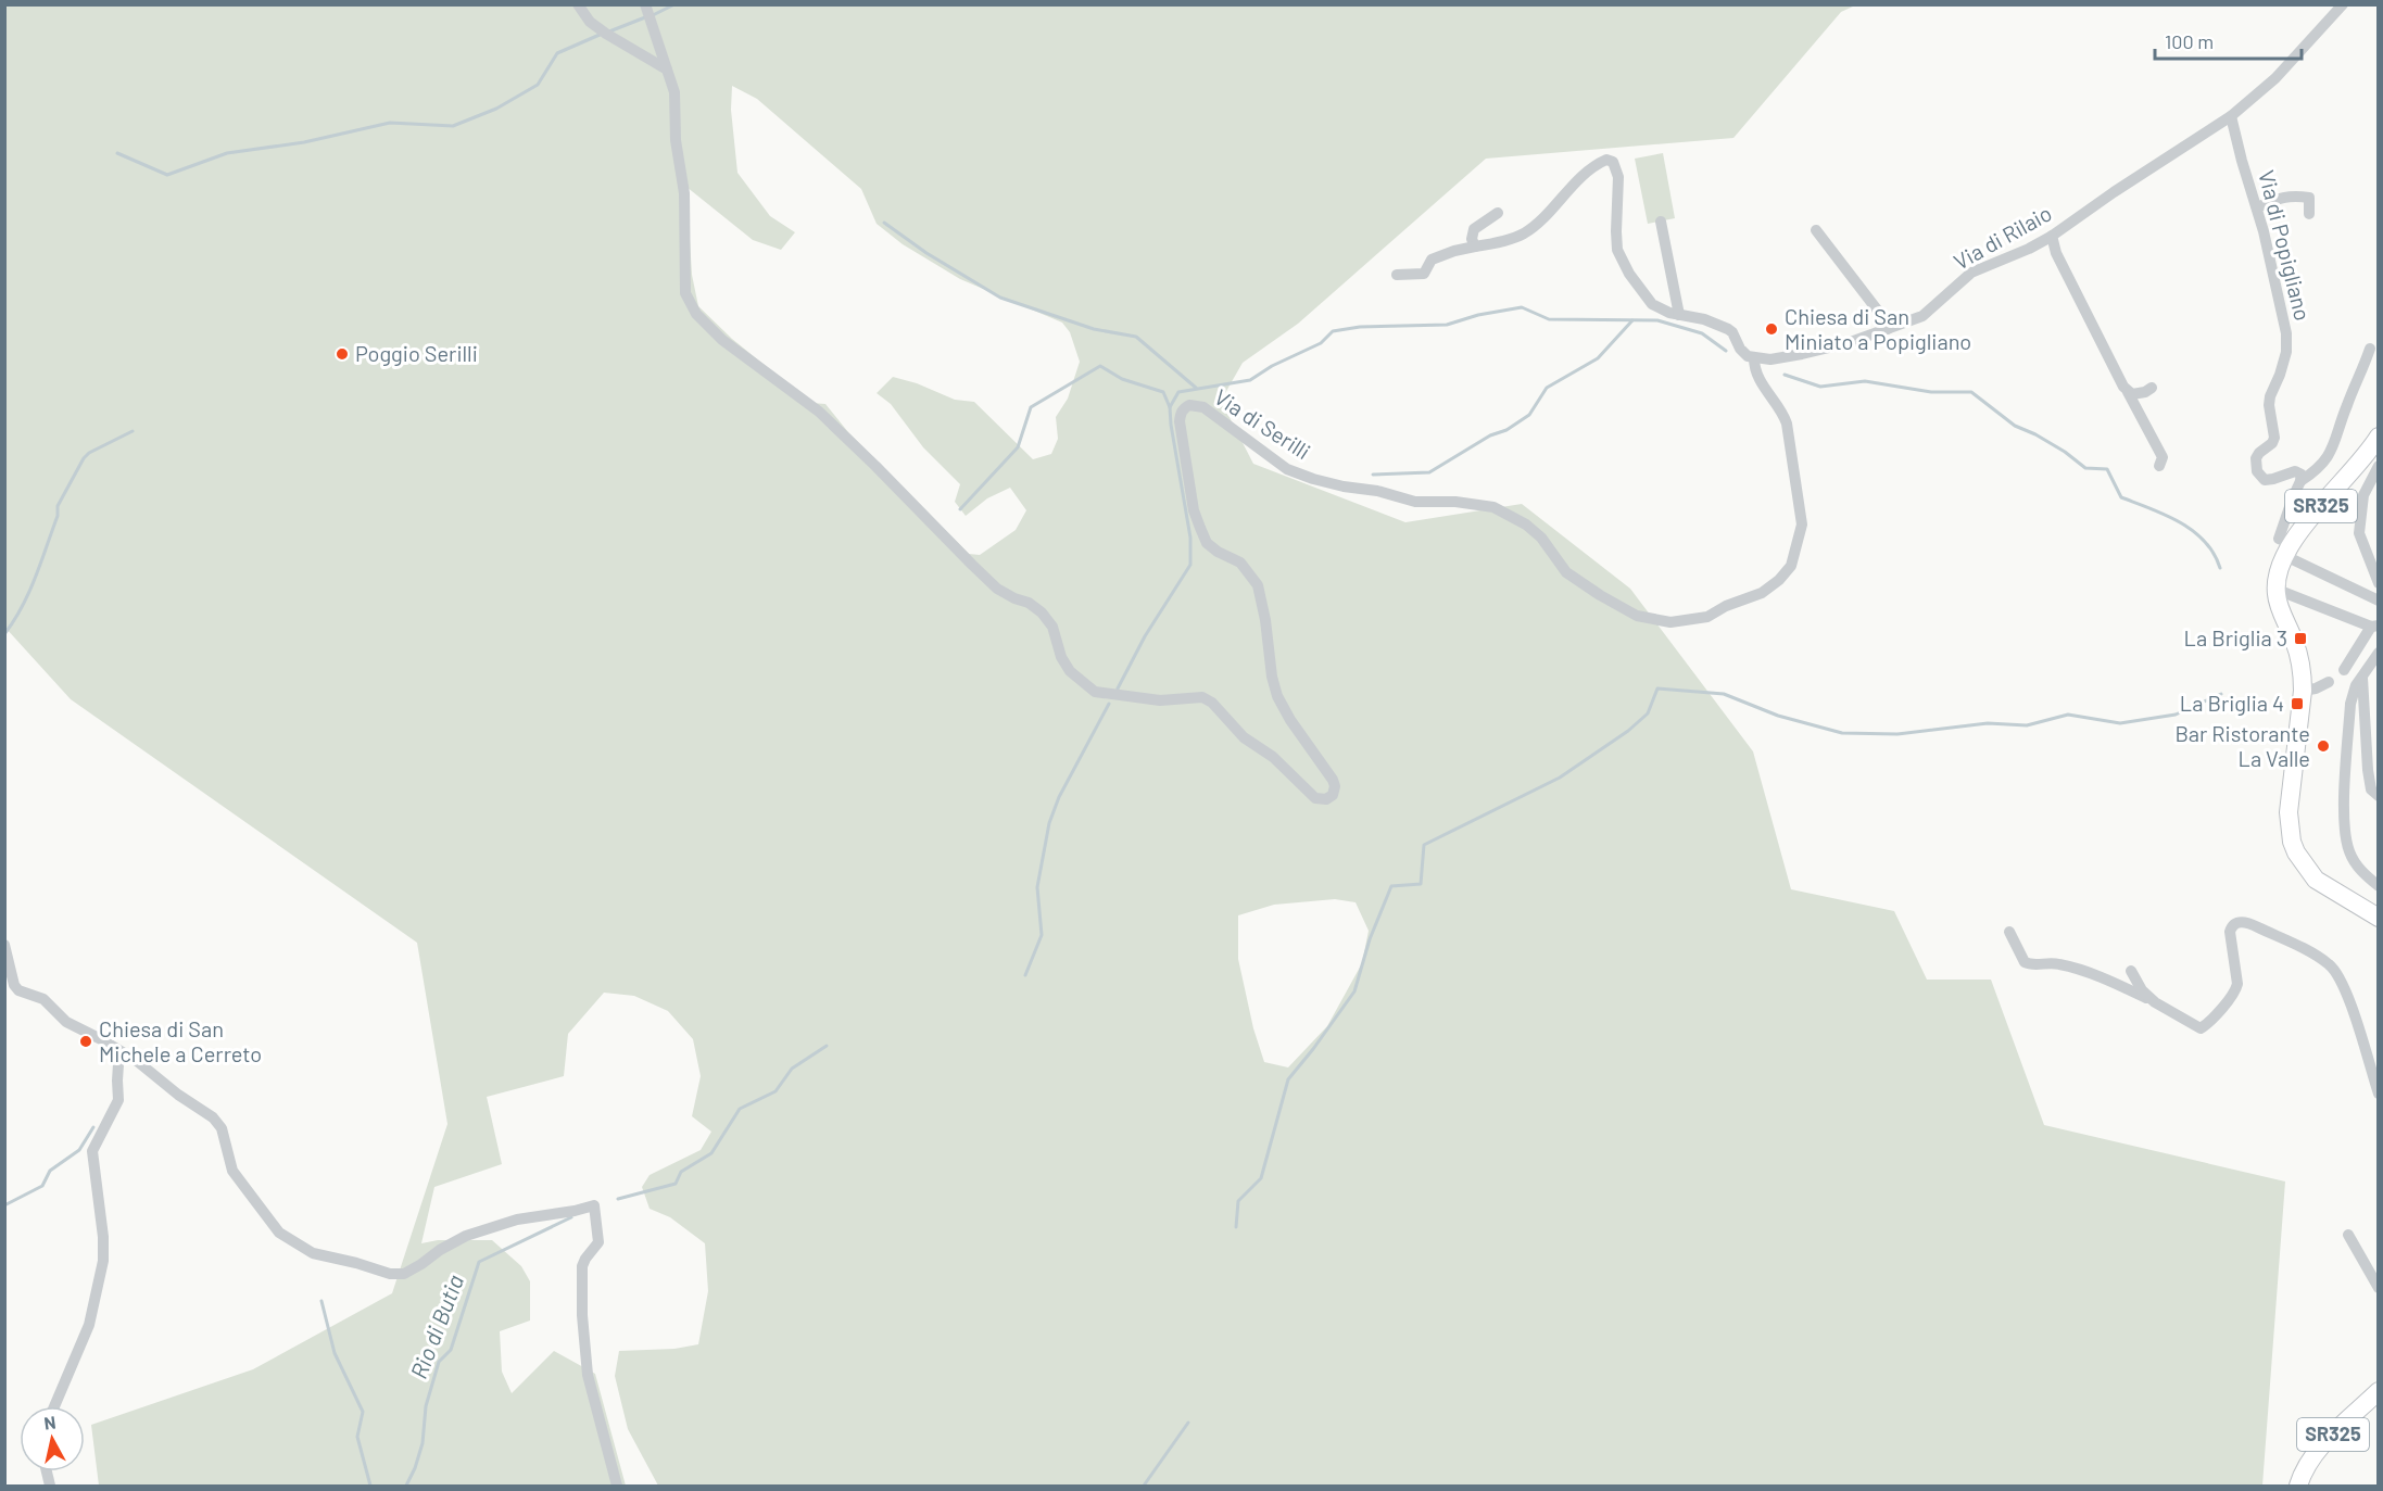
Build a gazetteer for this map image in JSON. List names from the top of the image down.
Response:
{
  "streets": {
    "main road": ["SR325"],
    "street": ["Via di Rilaio", "Via di Popigliano", "Via di Serilli"]
  },
  "crossings": [
    ["Via di Rilaio", "Via di Popigliano"],
    ["Via di Rilaio", "Via di Serilli"]
  ],
  "water": ["Rio di Butia"],
  "places": {
    "other": [
      "Chiesa di San Miniato a Popigliano",
      "Poggio Serilli",
      "Bar Ristorante La Valle",
      "Chiesa di San Michele a Cerreto"
    ],
    "transit": ["La Briglia 3", "La Briglia 4"]
  },
  "scale_bar": "100 m",
  "north": "top"
}
